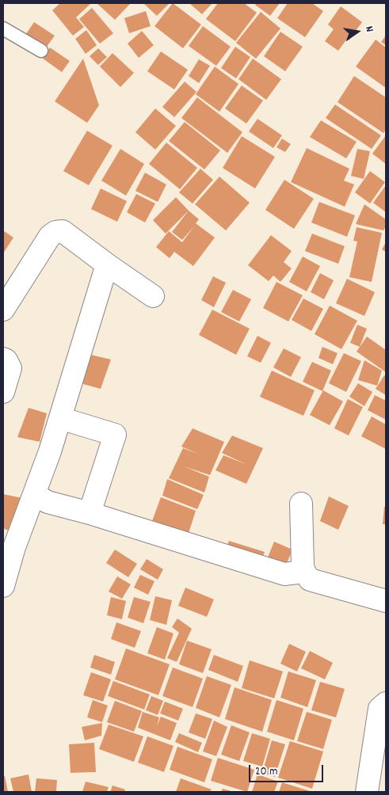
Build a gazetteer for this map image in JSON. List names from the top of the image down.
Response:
{
  "scale_bar": "20 m",
  "north": "right"
}
